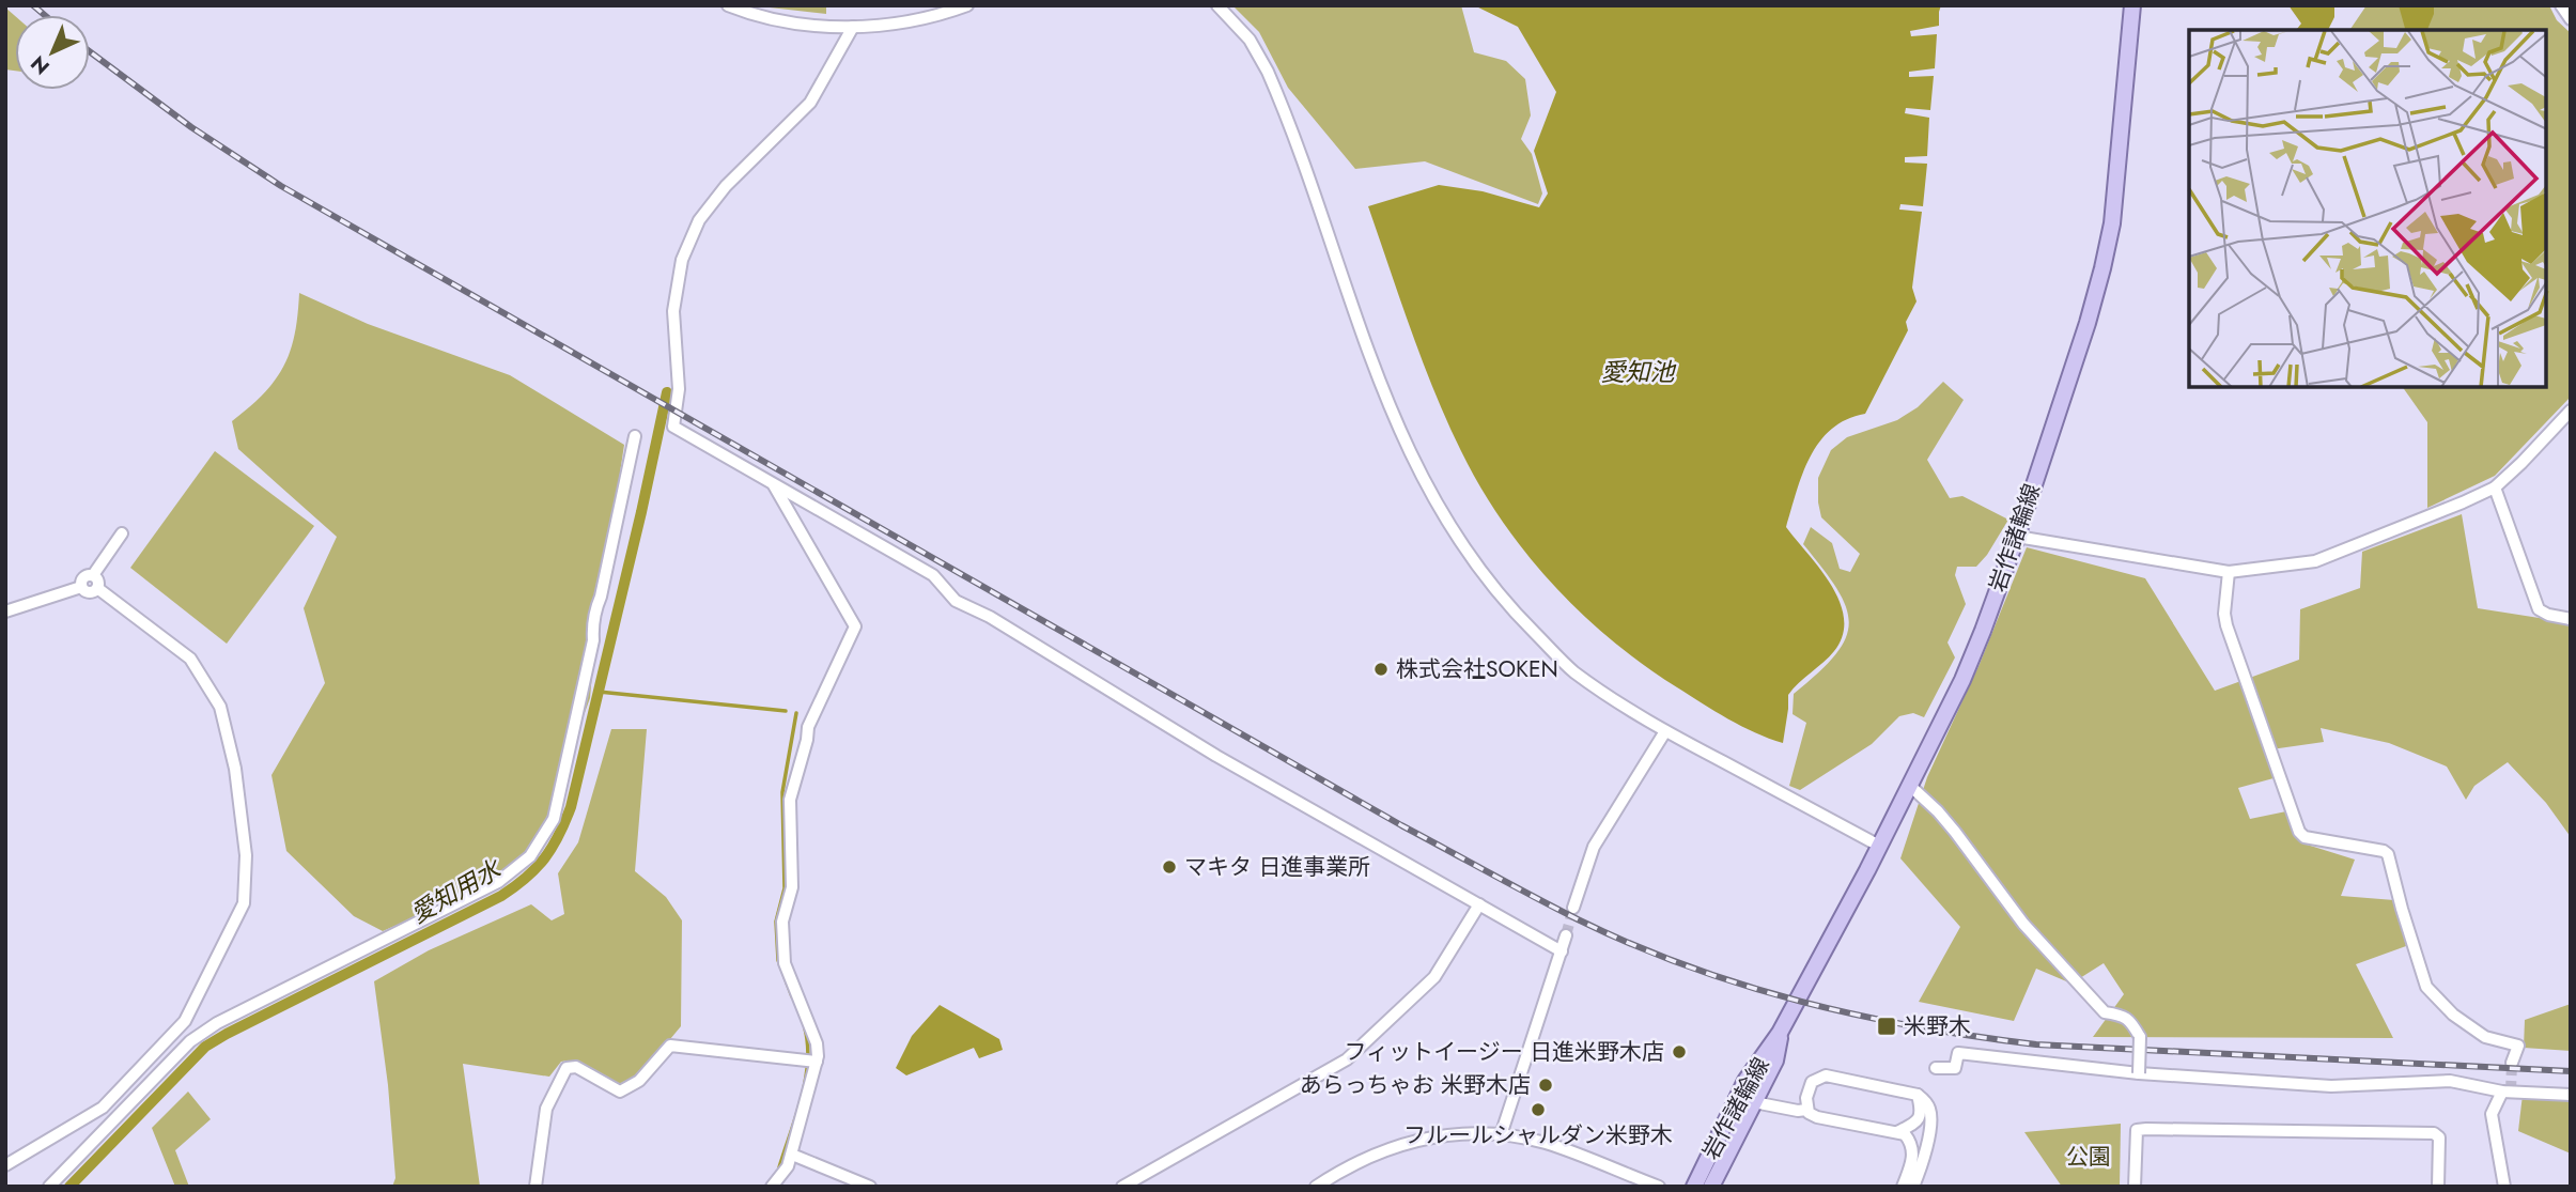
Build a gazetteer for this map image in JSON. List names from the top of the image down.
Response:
{
  "streets": {
    "main road": ["岩作諸輪線"]
  },
  "water": ["愛知池", "愛知用水"],
  "parks": ["公園"],
  "places": {
    "other": [
      "株式会社SOKEN",
      "マキタ 日進事業所",
      "フィットイージー 日進米野木店",
      "あらっちゃお 米野木店",
      "フルールシャルダン米野木"
    ],
    "transit": ["米野木"]
  },
  "north": "bottom left"
}
